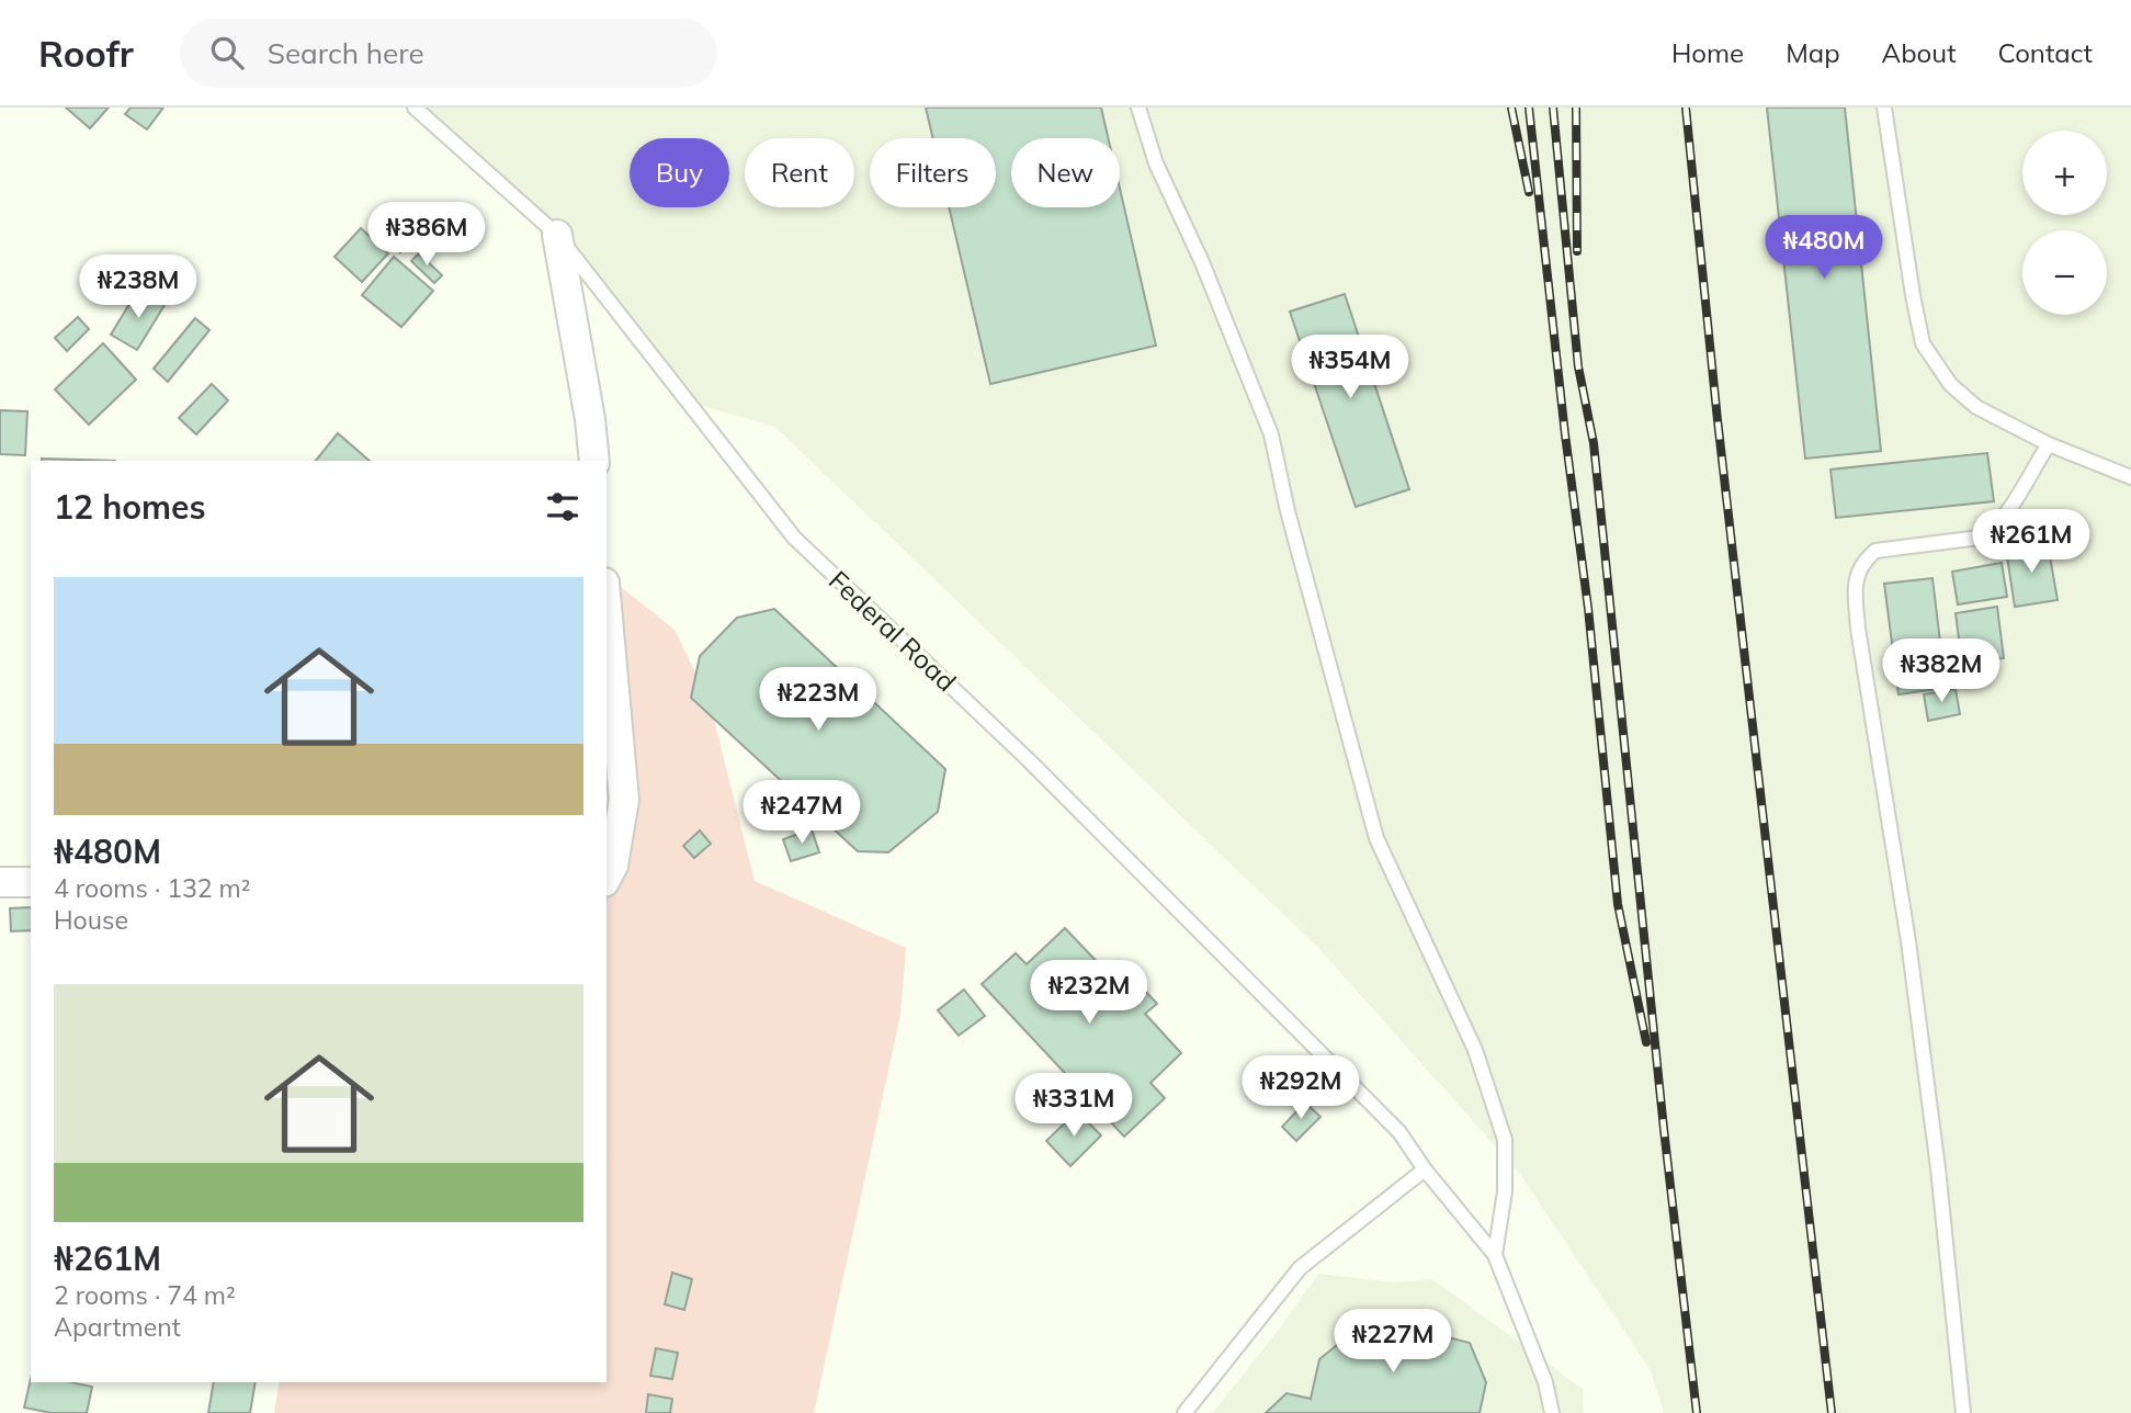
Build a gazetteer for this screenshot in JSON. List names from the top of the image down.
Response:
{
  "streets": {
    "lane": ["Federal Road"]
  },
  "page": {
    "header": "Roofr",
    "search": "Search here",
    "nav": [
      "Home",
      "Map",
      "About",
      "Contact"
    ],
    "map_buttons": ["+", "−"],
    "chip": [
      "Buy",
      "Rent",
      "Filters",
      "New"
    ],
    "price": [
      "₦386M",
      "₦480M",
      "₦238M",
      "₦354M",
      "₦261M",
      "₦382M",
      "₦223M",
      "₦247M",
      "₦232M",
      "₦292M",
      "₦331M",
      "₦227M"
    ],
    "heading": "12 homes",
    "list": [
      {
        "name": "₦480M",
        "note": "4 rooms · 132 m² · House"
      },
      {
        "name": "₦261M",
        "note": "2 rooms · 74 m² · Apartment"
      }
    ]
  }
}
